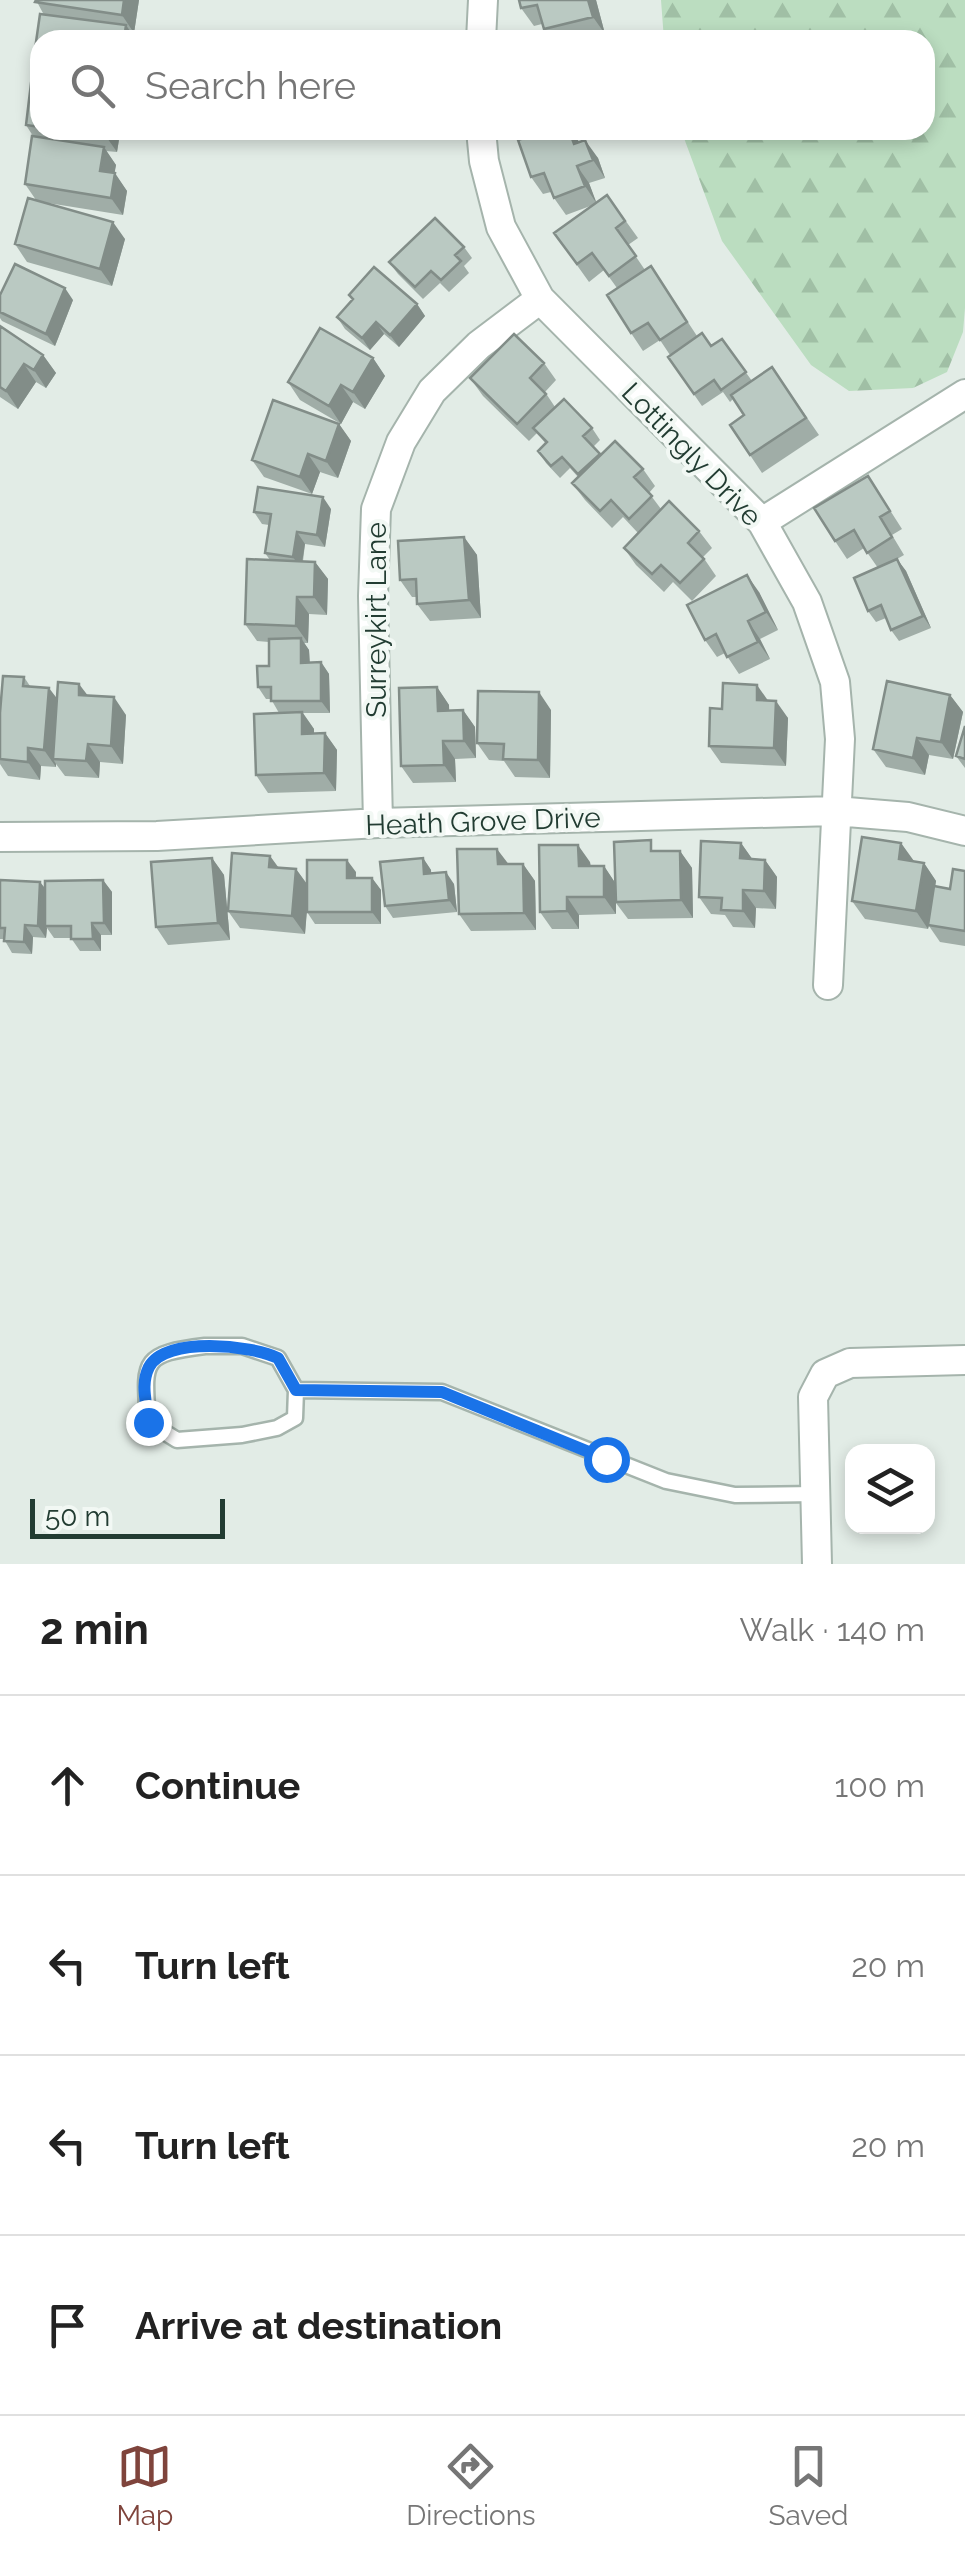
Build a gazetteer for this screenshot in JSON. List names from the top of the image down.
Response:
{
  "streets": {
    "street": ["Lottingly Drive", "Surreykirt Lane", "Heath Grove Drive"]
  },
  "crossings": [
    ["Lottingly Drive", "Surreykirt Lane"],
    ["Lottingly Drive", "Heath Grove Drive"],
    ["Surreykirt Lane", "Heath Grove Drive"]
  ],
  "scale_bar": "50 m",
  "page": {
    "search": "Search here",
    "scale": "50 m",
    "heading": ["2 min", "Walk · 140 m"],
    "list": [
      ["Continue", "100 m"],
      ["Turn left", "20 m"],
      ["Turn left", "20 m"],
      "Arrive at destination"
    ],
    "nav": ["Map", "Directions", "Saved"]
  }
}
